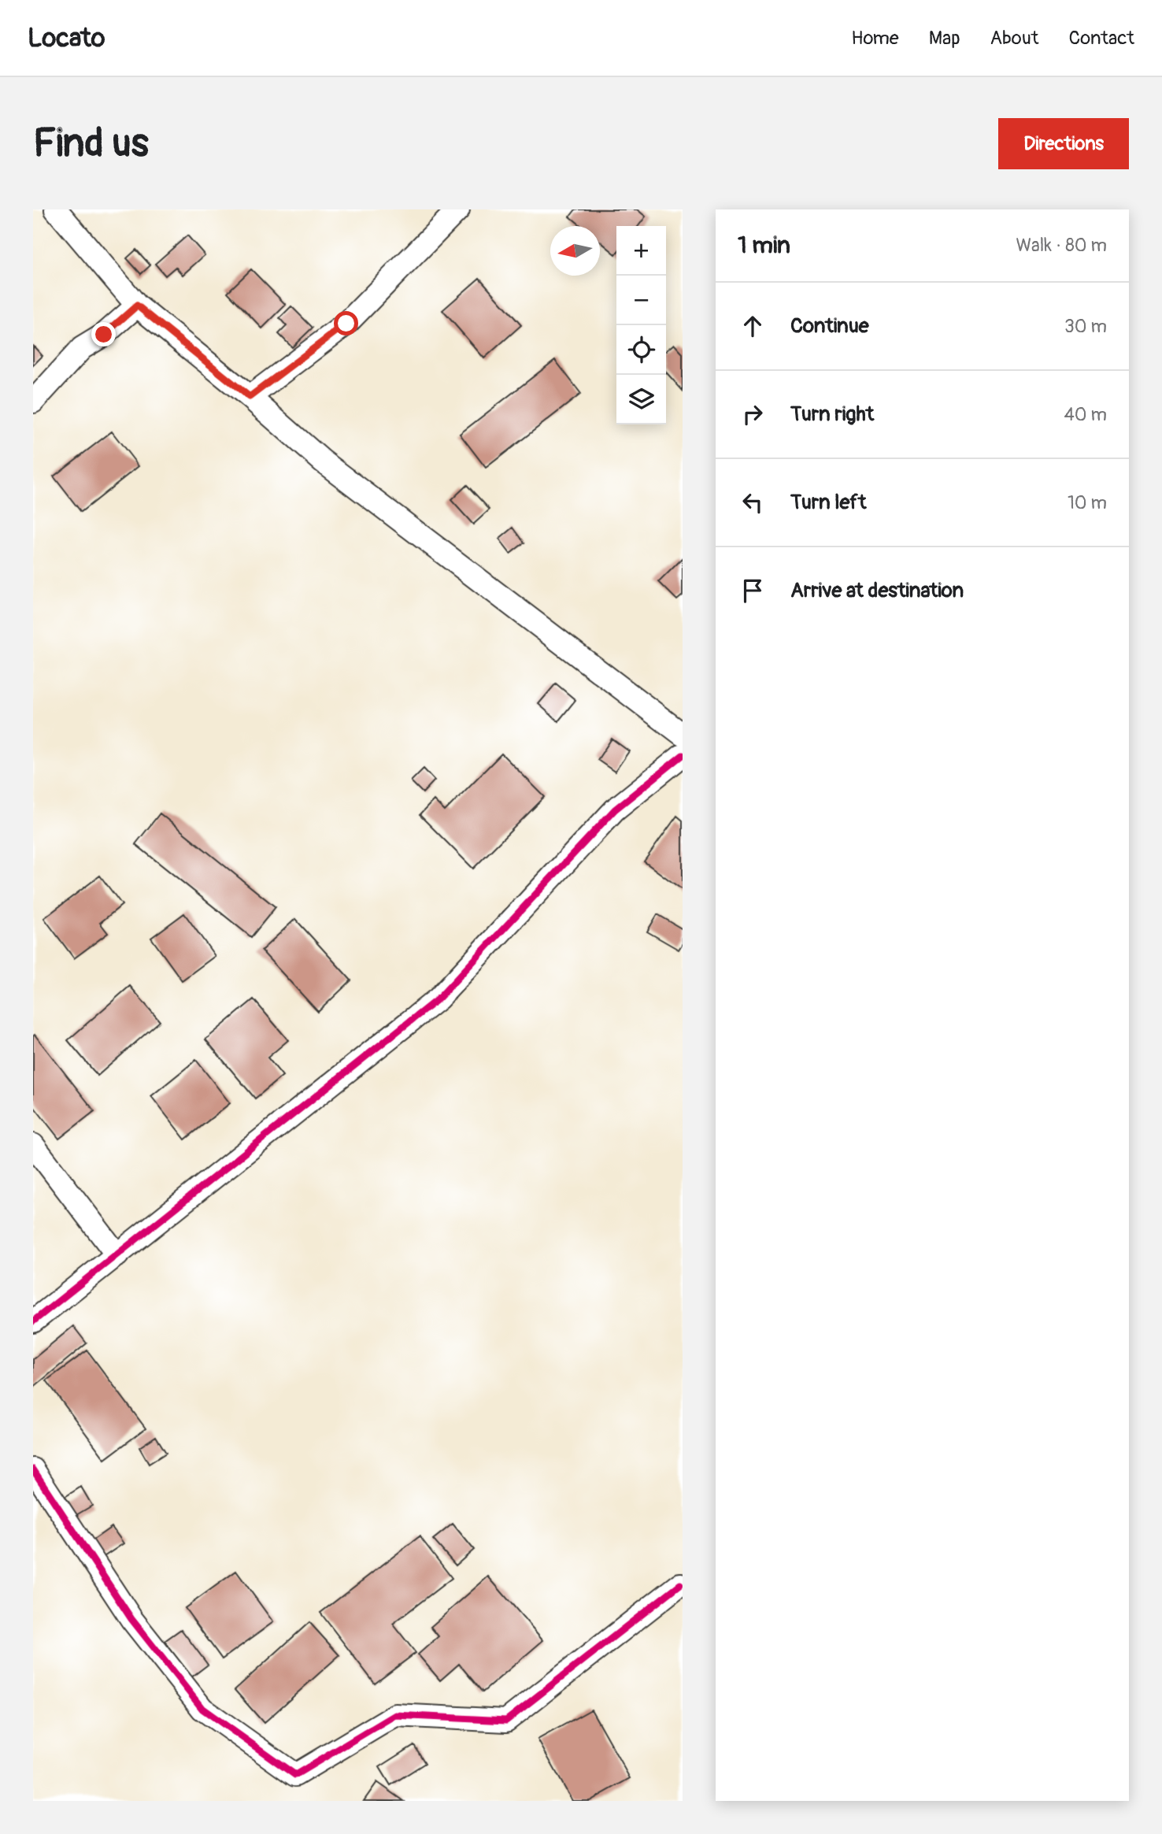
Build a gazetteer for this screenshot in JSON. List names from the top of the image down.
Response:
{
  "north": "left",
  "page": {
    "header": "Locato",
    "nav": [
      "Home",
      "Map",
      "About",
      "Contact"
    ],
    "buttons": "Directions",
    "title": "Find us",
    "heading": ["1 min", "Walk · 80 m"],
    "map_buttons": ["+", "−"],
    "list": [
      ["Continue", "30 m"],
      ["Turn right", "40 m"],
      ["Turn left", "10 m"],
      "Arrive at destination"
    ]
  }
}
